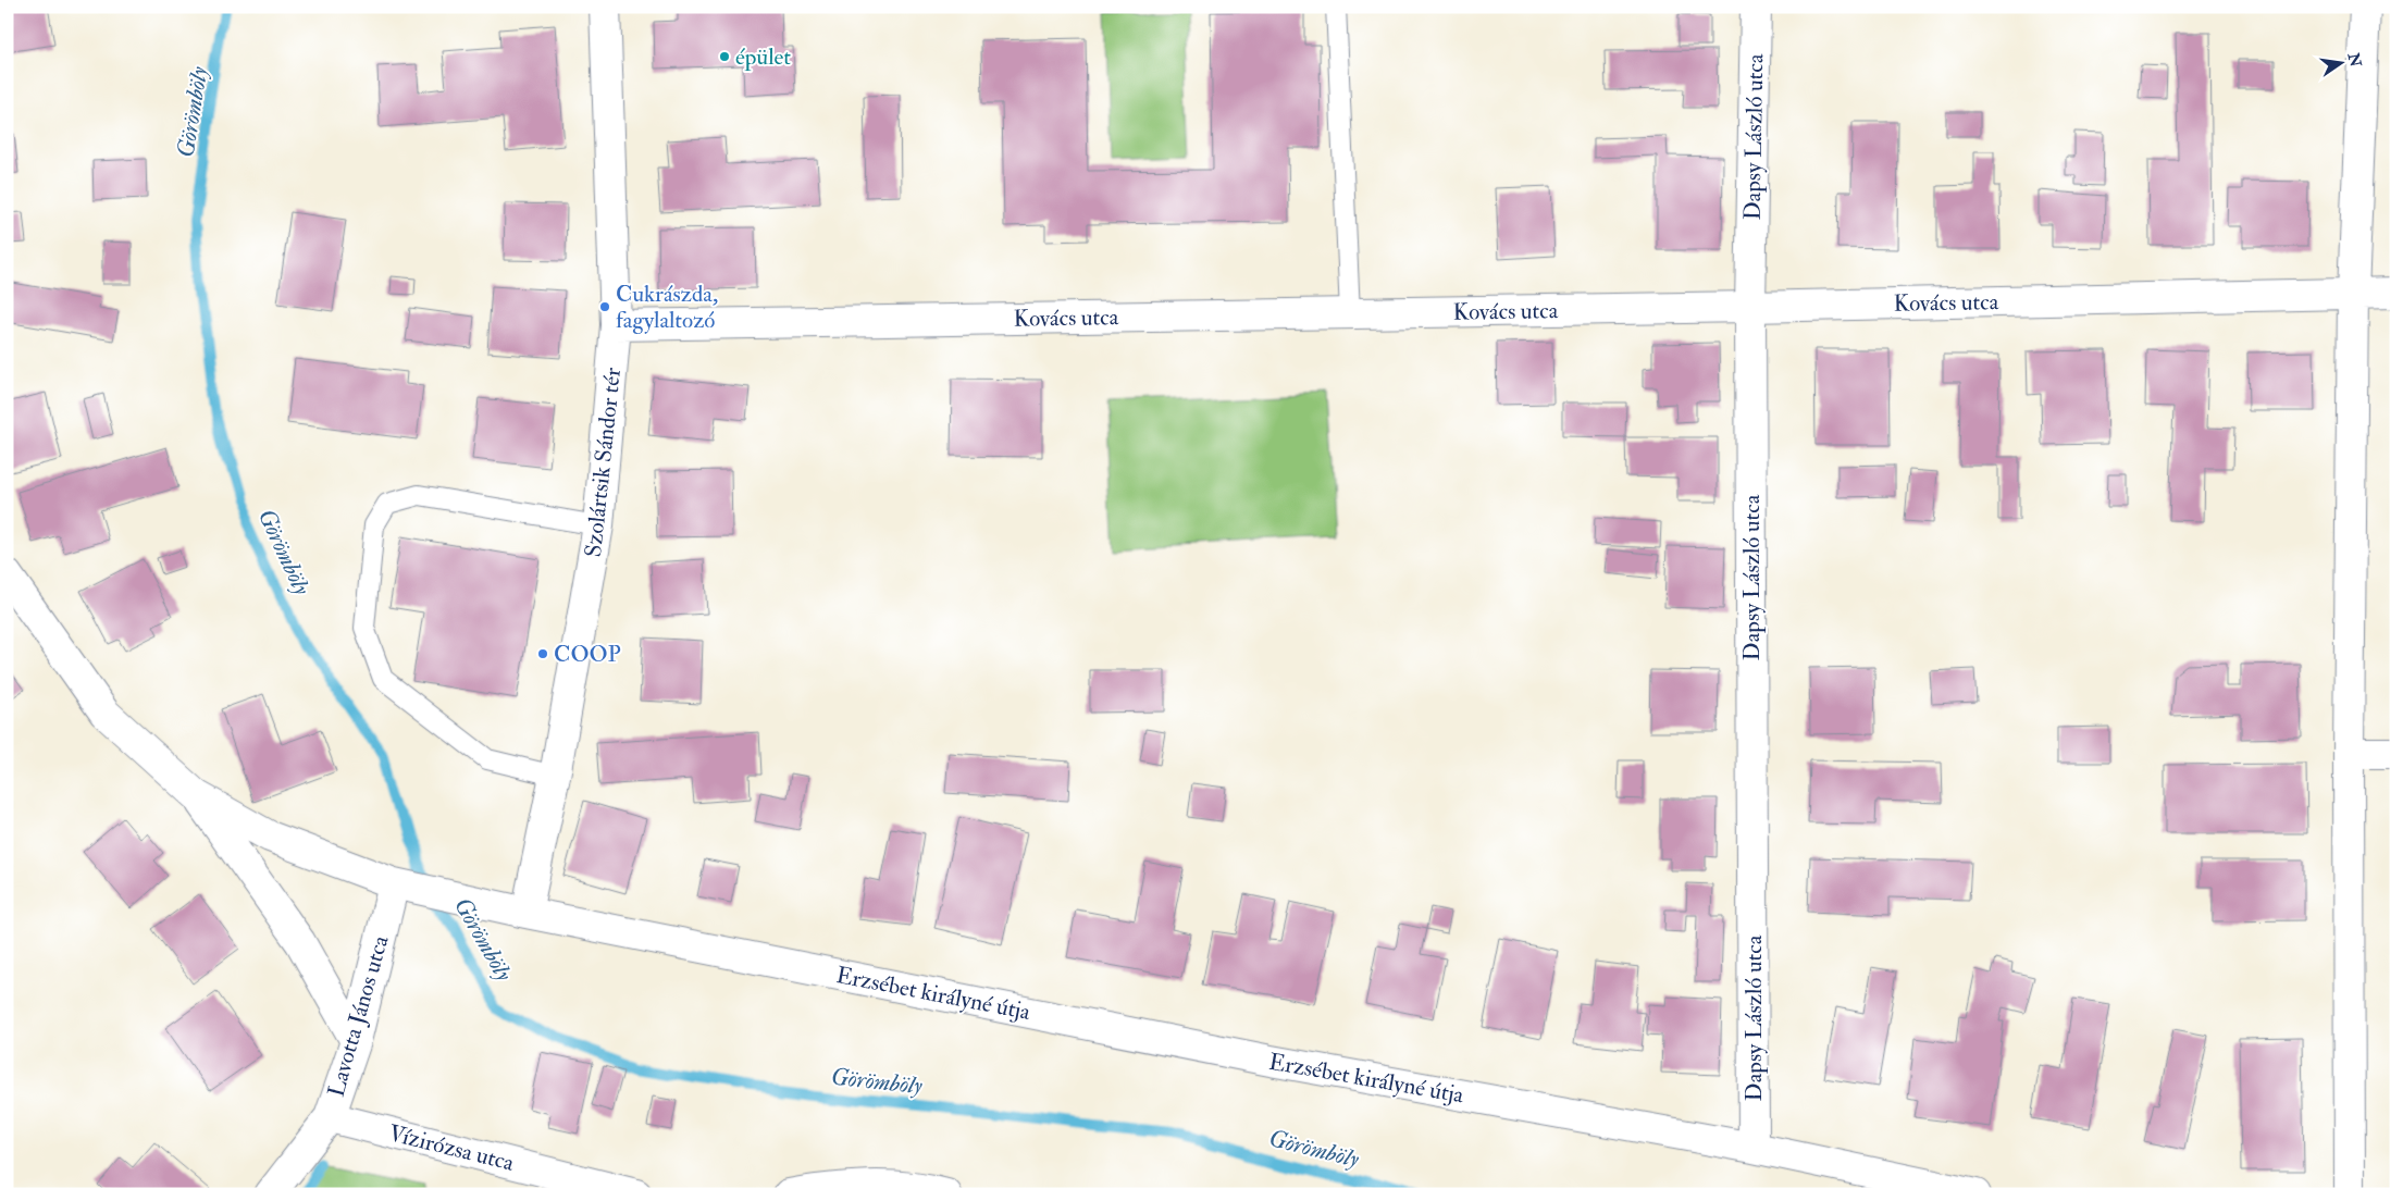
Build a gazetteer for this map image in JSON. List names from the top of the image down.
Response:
{
  "streets": {
    "street": [
      "Dapsy László utca",
      "Kovács utca",
      "Szolártsik Sándor tér",
      "Erzsébet királyné útja",
      "Lavotta János utca",
      "Vízirózsa utca"
    ]
  },
  "crossings": [
    ["Dapsy László utca", "Kovács utca"],
    ["Dapsy László utca", "Erzsébet királyné útja"],
    ["Kovács utca", "Szolártsik Sándor tér"],
    ["Szolártsik Sándor tér", "Erzsébet királyné útja"],
    ["Erzsébet királyné útja", "Lavotta János utca"],
    ["Lavotta János utca", "Vízirózsa utca"]
  ],
  "water": ["Görömböly"],
  "places": ["épület", "Cukrászda, fagylaltozó", "COOP"],
  "north": "right"
}
